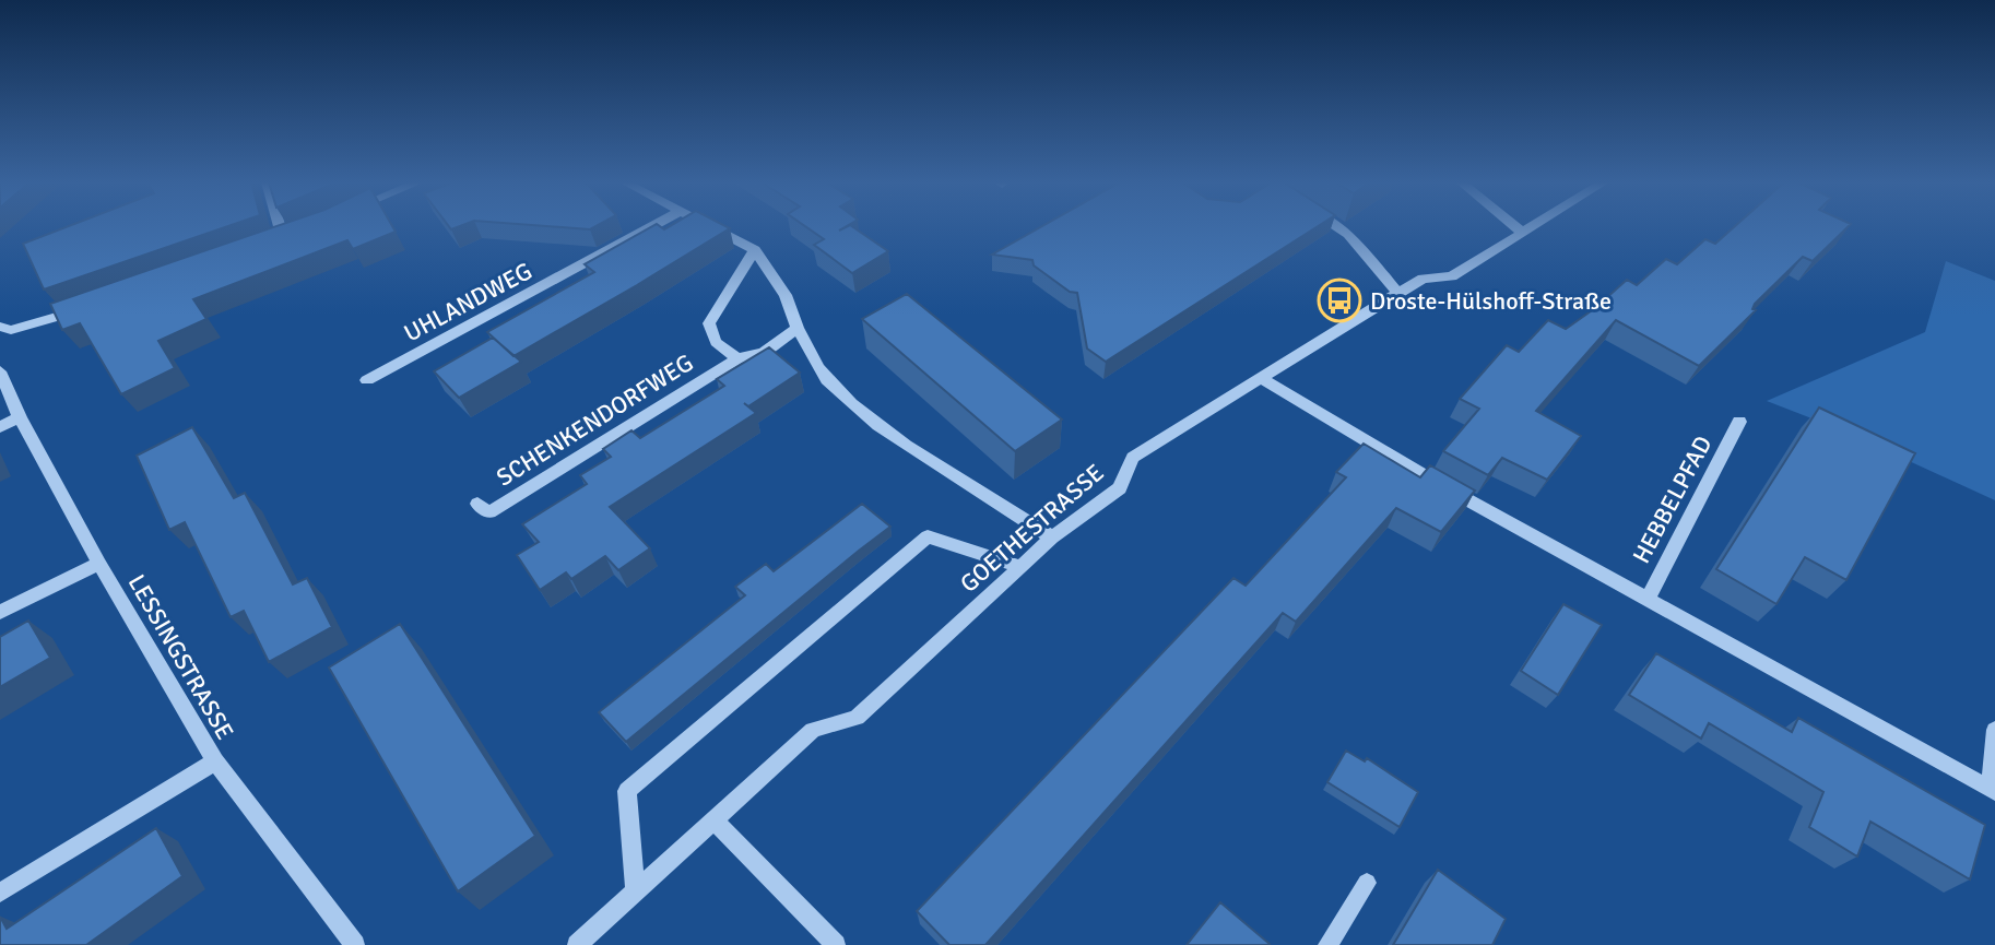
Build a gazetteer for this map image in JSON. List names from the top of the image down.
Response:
{
  "streets": {
    "street": [
      "UHLANDWEG",
      "SCHENKENDORFWEG",
      "HEBBELPFAD",
      "GOETHESTRASSE",
      "LESSINGSTRASSE"
    ]
  },
  "places": {
    "bus stop": ["Droste-Hülshoff-Straße"]
  }
}
